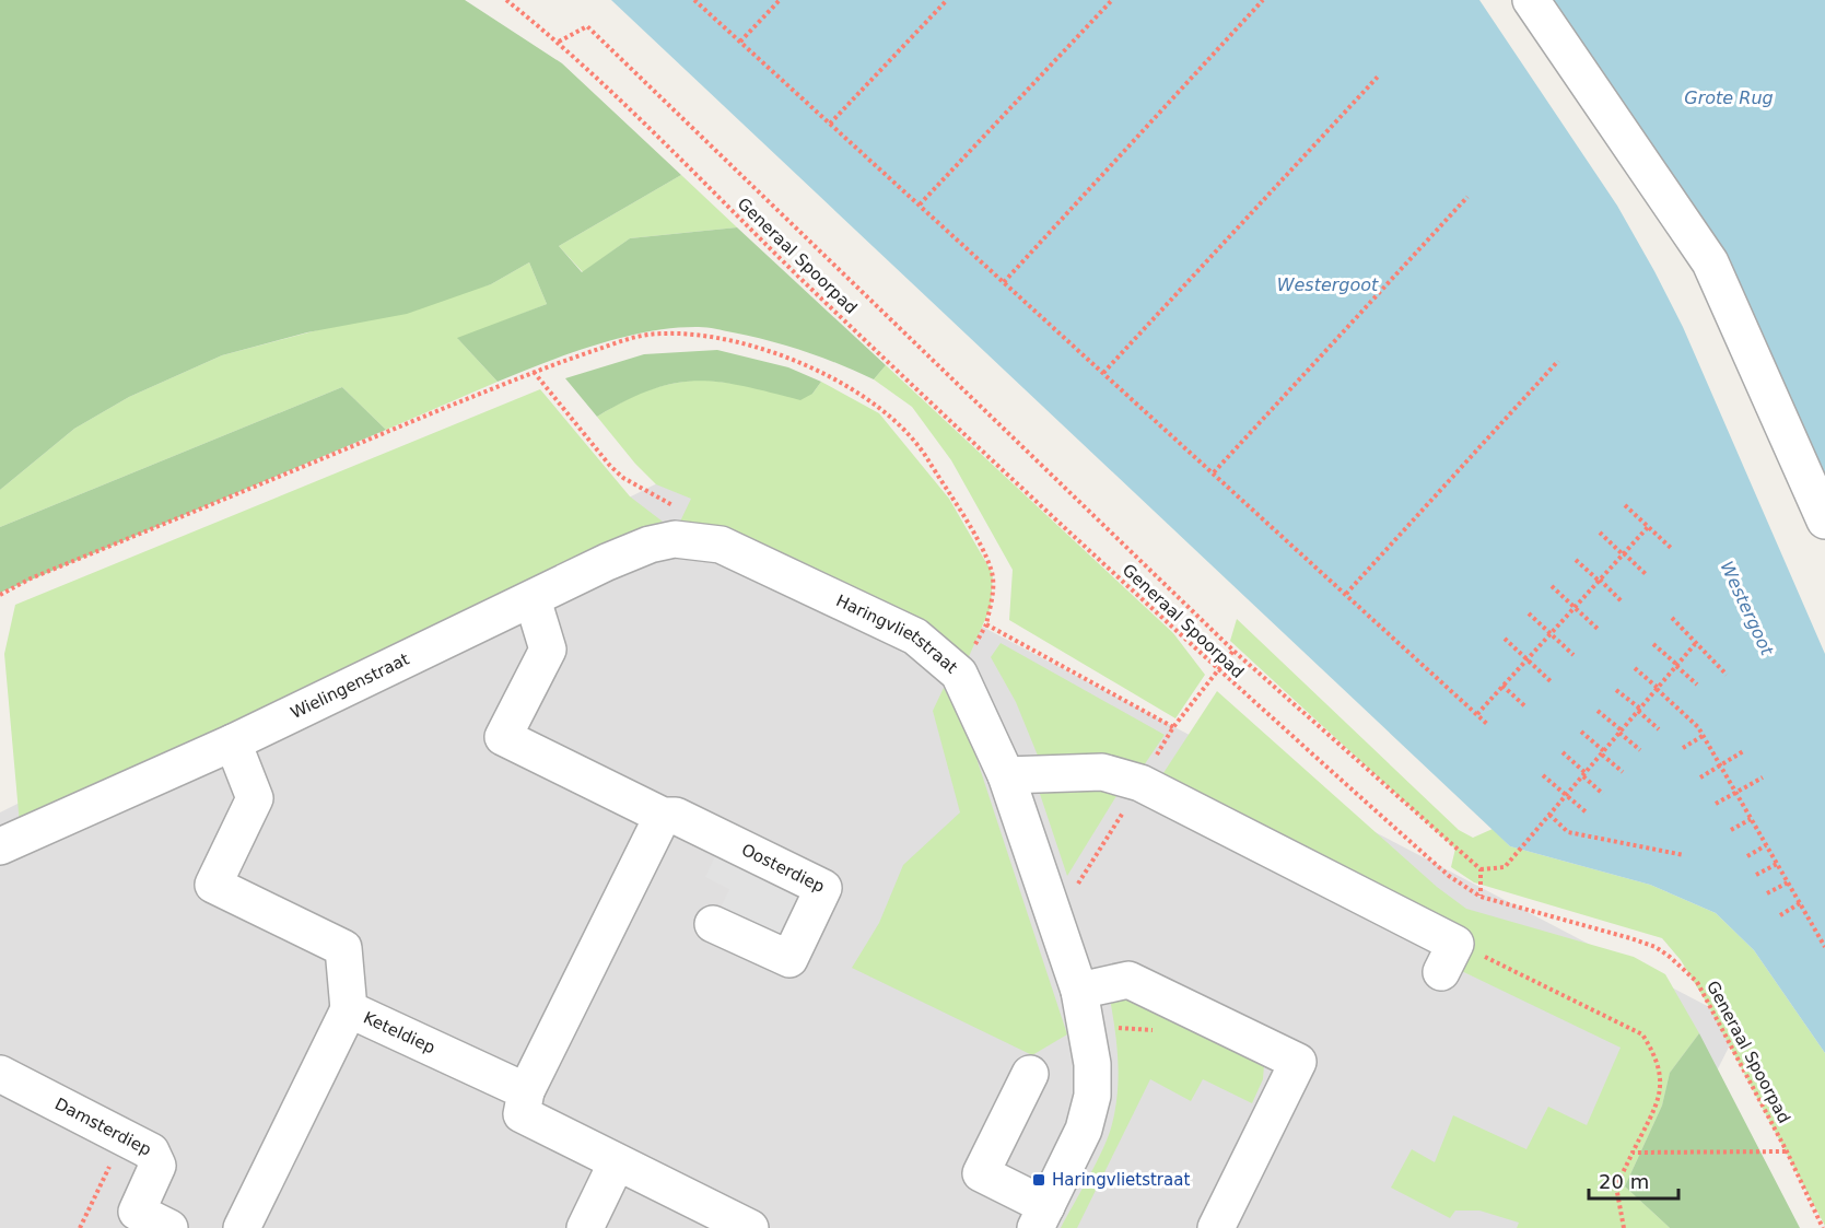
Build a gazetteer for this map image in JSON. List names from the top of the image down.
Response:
{
  "streets": {
    "street": [
      "Haringvlietstraat",
      "Wielingenstraat",
      "Oosterdiep",
      "Keteldiep",
      "Damsterdiep"
    ],
    "path": ["Generaal Spoorpad"]
  },
  "crossings": [
    ["Haringvlietstraat", "Wielingenstraat"],
    ["Wielingenstraat", "Oosterdiep"],
    ["Wielingenstraat", "Keteldiep"]
  ],
  "water": ["Grote Rug", "Westergoot"],
  "places": {
    "transit": ["Haringvlietstraat"]
  },
  "scale_bar": "20 m"
}
